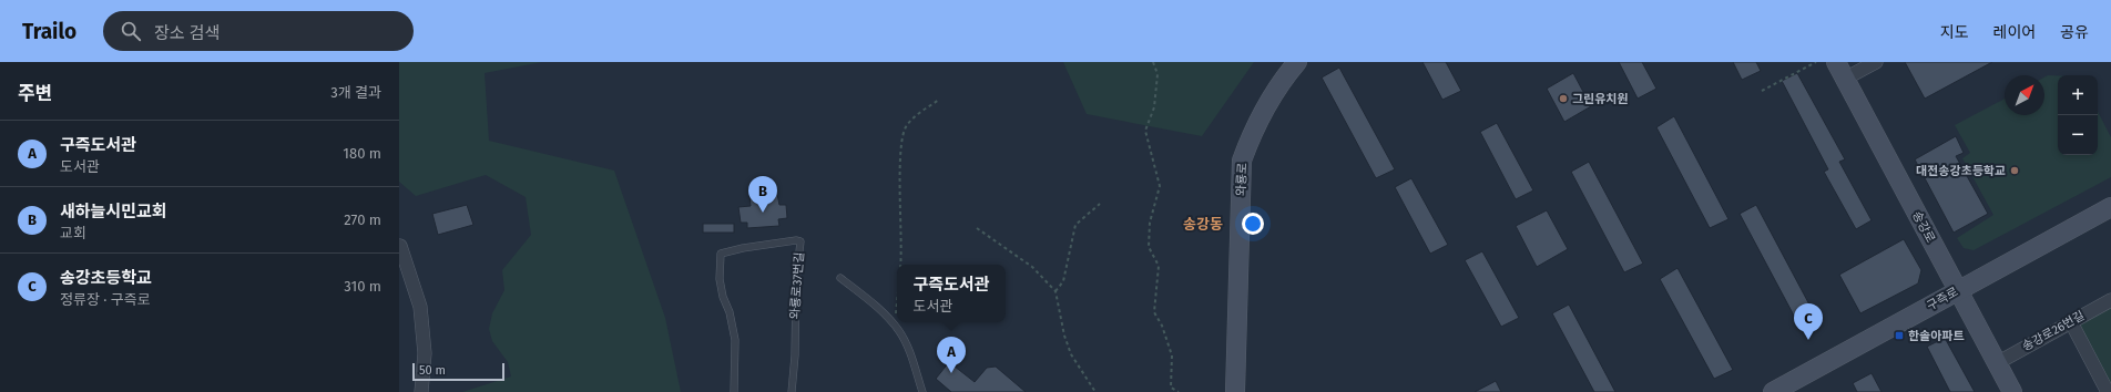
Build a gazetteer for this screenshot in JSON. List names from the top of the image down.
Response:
{
  "streets": {
    "main road": ["와룡로", "송강로", "구즉로"],
    "street": ["송강로26번길"],
    "lane": ["와룡로37번길"]
  },
  "crossings": [
    ["송강로", "구즉로"],
    ["송강로", "송강로26번길"]
  ],
  "districts": ["송강동"],
  "places": {
    "other": ["그린유치원", "대전송강초등학교"],
    "transit": ["한솔아파트"]
  },
  "scale_bar": "50 m",
  "north": "top right",
  "page": {
    "header": "Trailo",
    "search": "장소 검색",
    "nav": ["지도", "레이어", "공유"],
    "heading": ["주변", "3개 결과"],
    "map_buttons": ["+", "−"],
    "list": [
      {
        "mark": "A",
        "name": "구즉도서관",
        "note": "도서관",
        "value": "180 m"
      },
      {
        "mark": "B",
        "name": "새하늘시민교회",
        "note": "교회",
        "value": "270 m"
      },
      {
        "mark": "C",
        "name": "송강초등학교",
        "note": "정류장 · 구즉로",
        "value": "310 m"
      }
    ],
    "pins": ["B", "C", "A"],
    "popup": ["구즉도서관", "도서관"],
    "scale": "50 m"
  }
}
